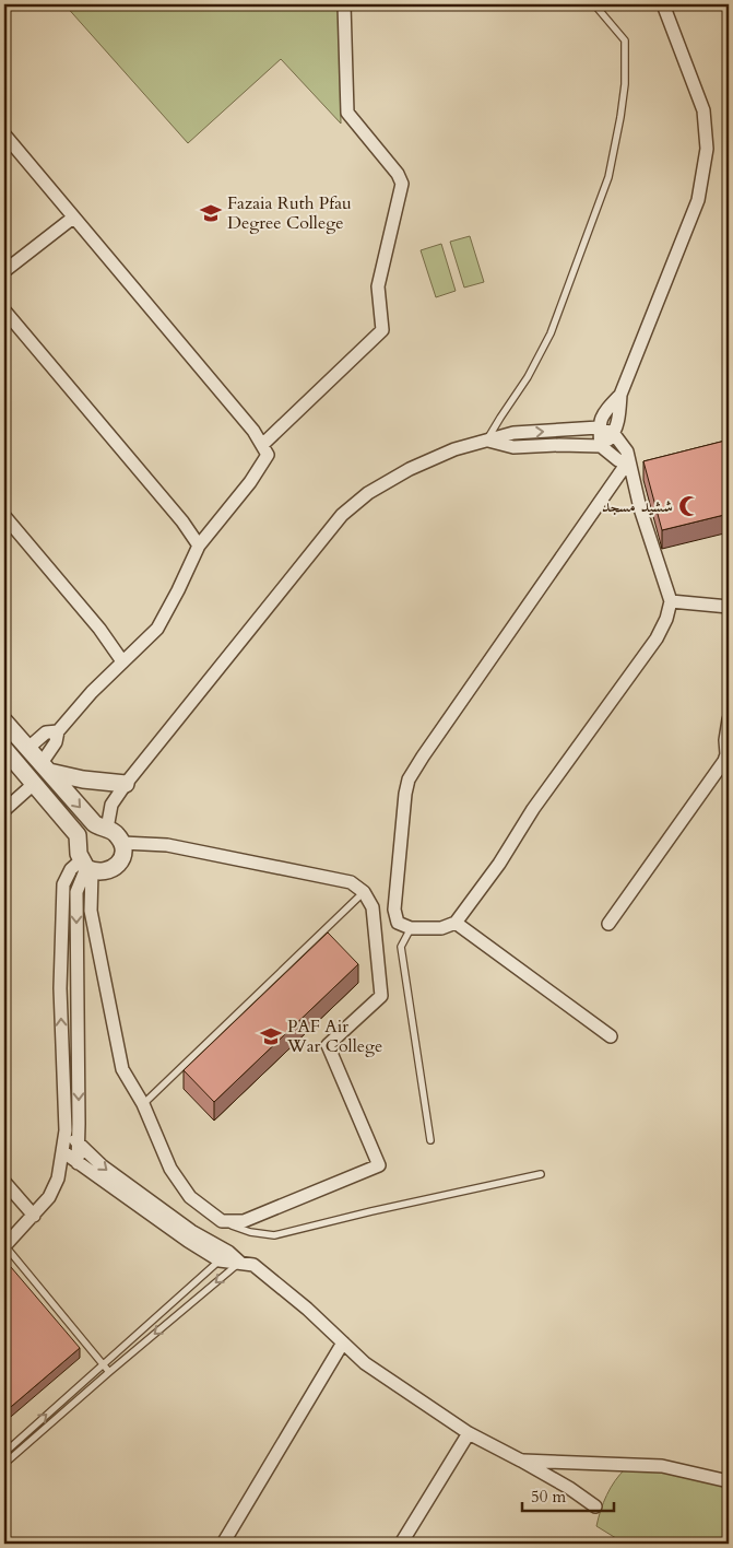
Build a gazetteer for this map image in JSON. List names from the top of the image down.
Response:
{
  "places": {
    "school or university": ["Fazaia Ruth Pfau Degree College", "PAF Air War College"],
    "mosque": ["ششید مسجد"]
  },
  "scale_bar": "50 m"
}
